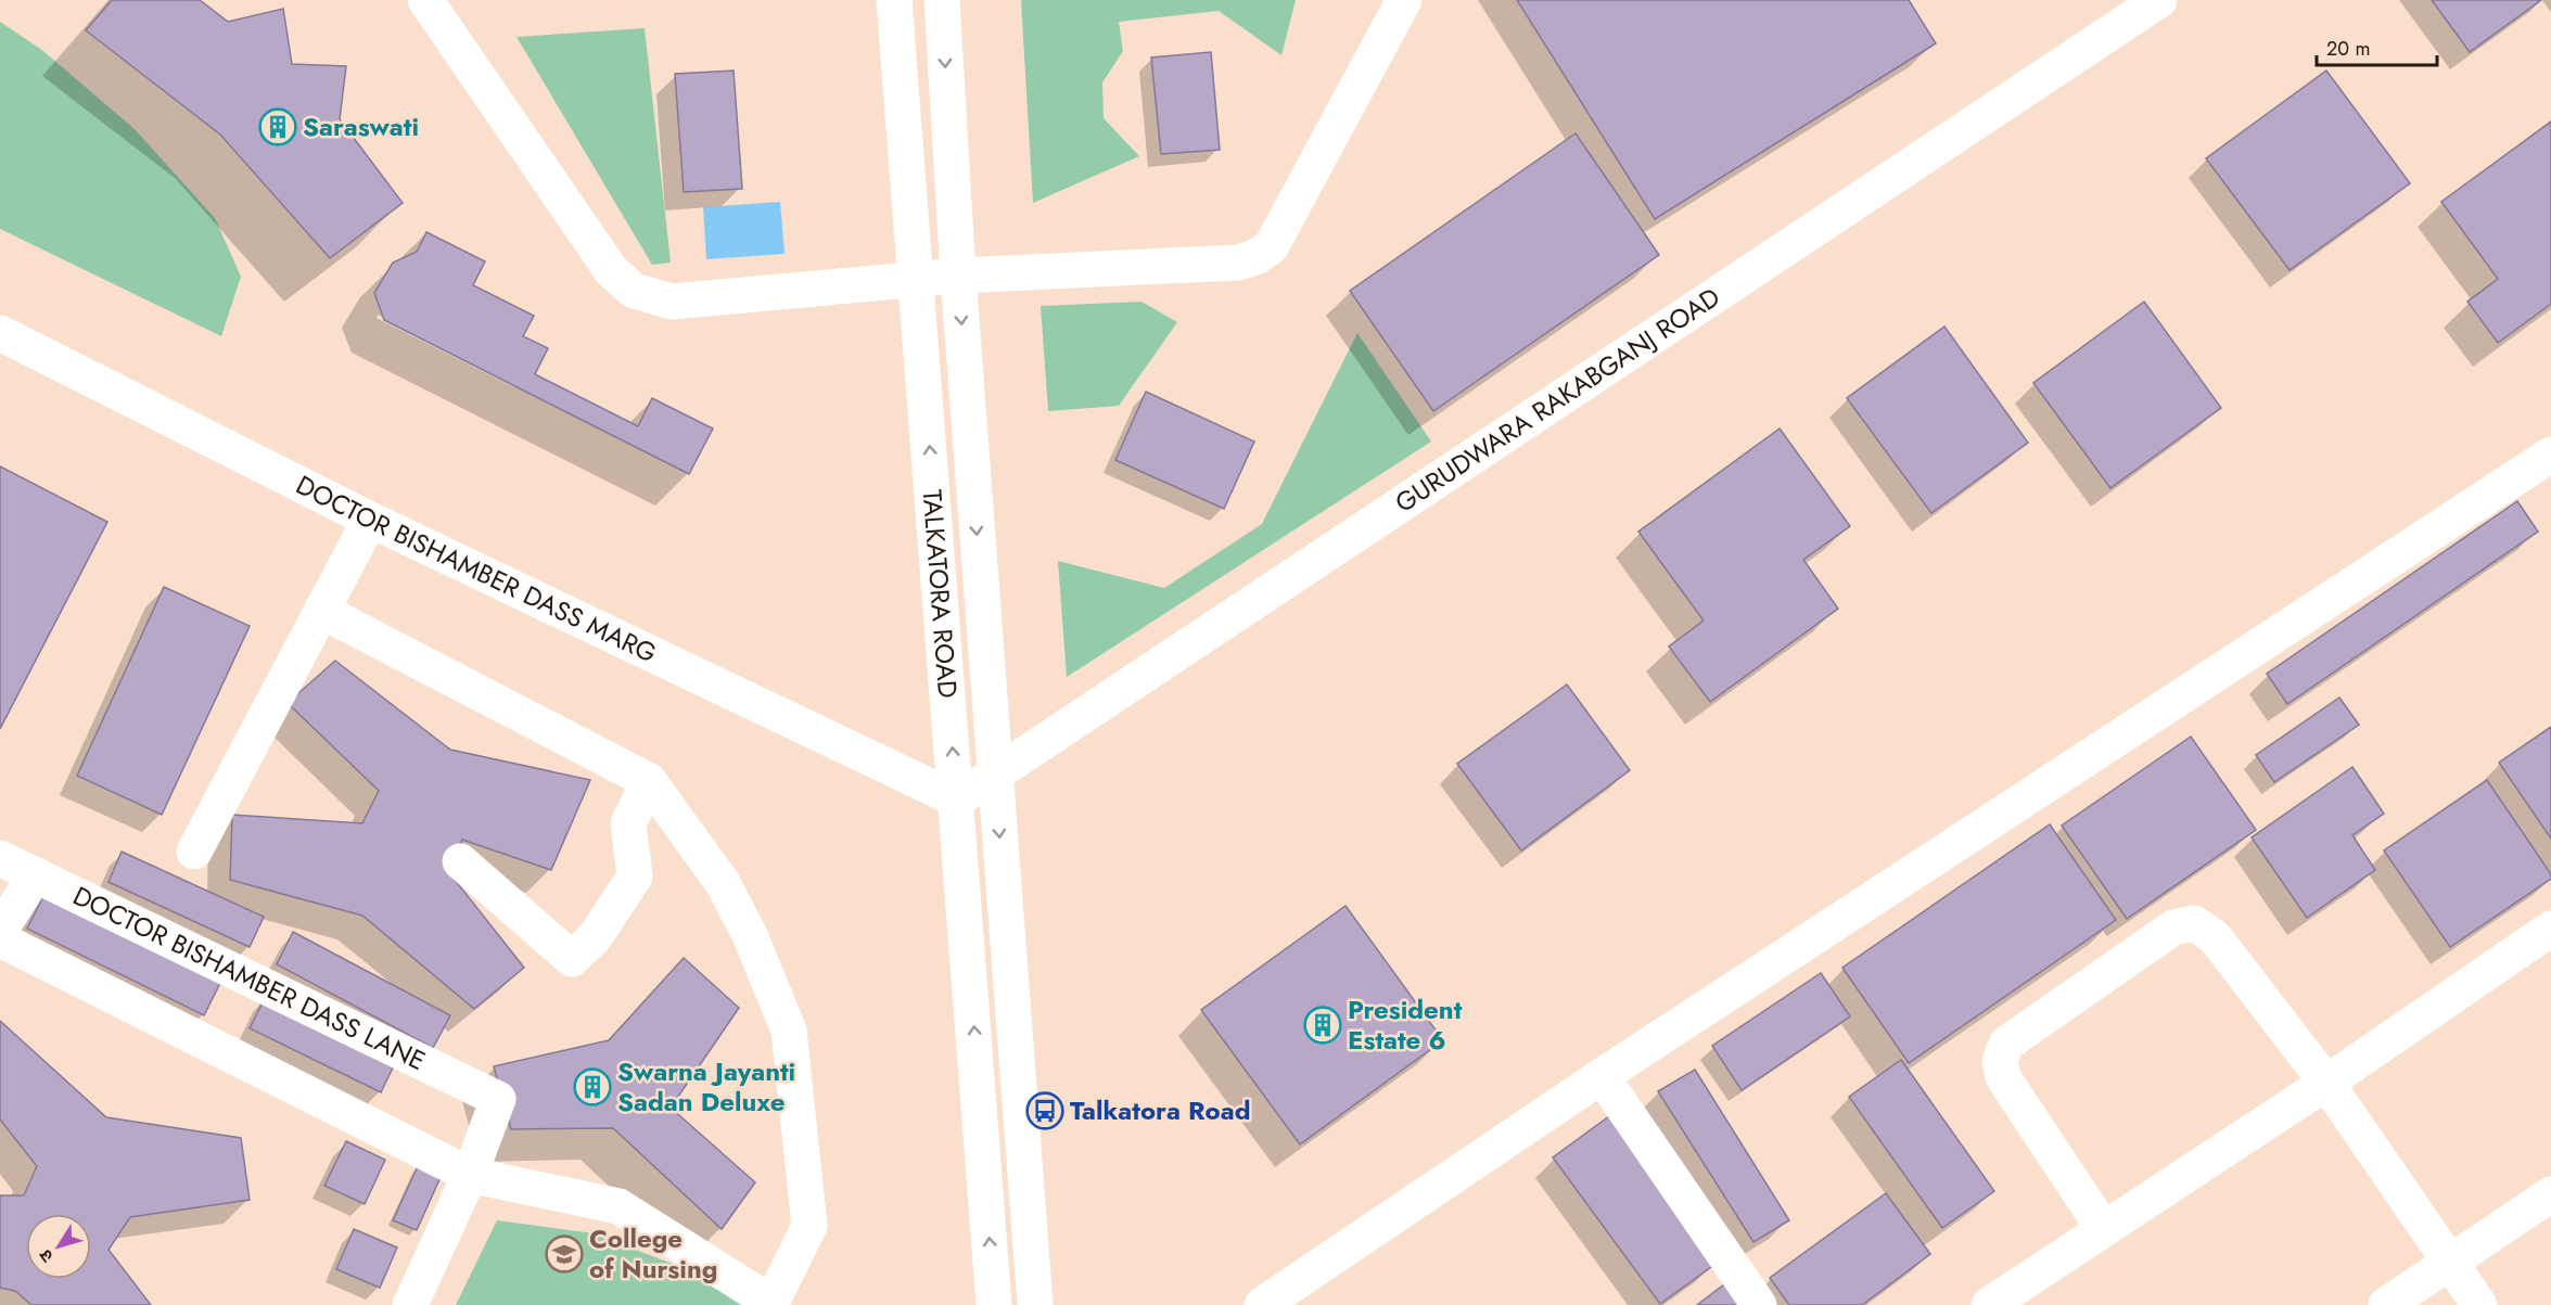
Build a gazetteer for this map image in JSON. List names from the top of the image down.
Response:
{
  "streets": {
    "street": [
      "GURUDWARA RAKABGANJ ROAD",
      "DOCTOR BISHAMBER DASS MARG",
      "TALKATORA ROAD",
      "DOCTOR BISHAMBER DASS LANE"
    ]
  },
  "crossings": [
    ["GURUDWARA RAKABGANJ ROAD", "DOCTOR BISHAMBER DASS MARG"],
    ["GURUDWARA RAKABGANJ ROAD", "TALKATORA ROAD"],
    ["DOCTOR BISHAMBER DASS MARG", "TALKATORA ROAD"]
  ],
  "places": {
    "building": ["Saraswati", "President Estate 6", "Swarna Jayanti Sadan Deluxe"],
    "bus stop": ["Talkatora Road"],
    "school or university": ["College of Nursing"]
  },
  "scale_bar": "20 m",
  "north": "bottom left"
}
